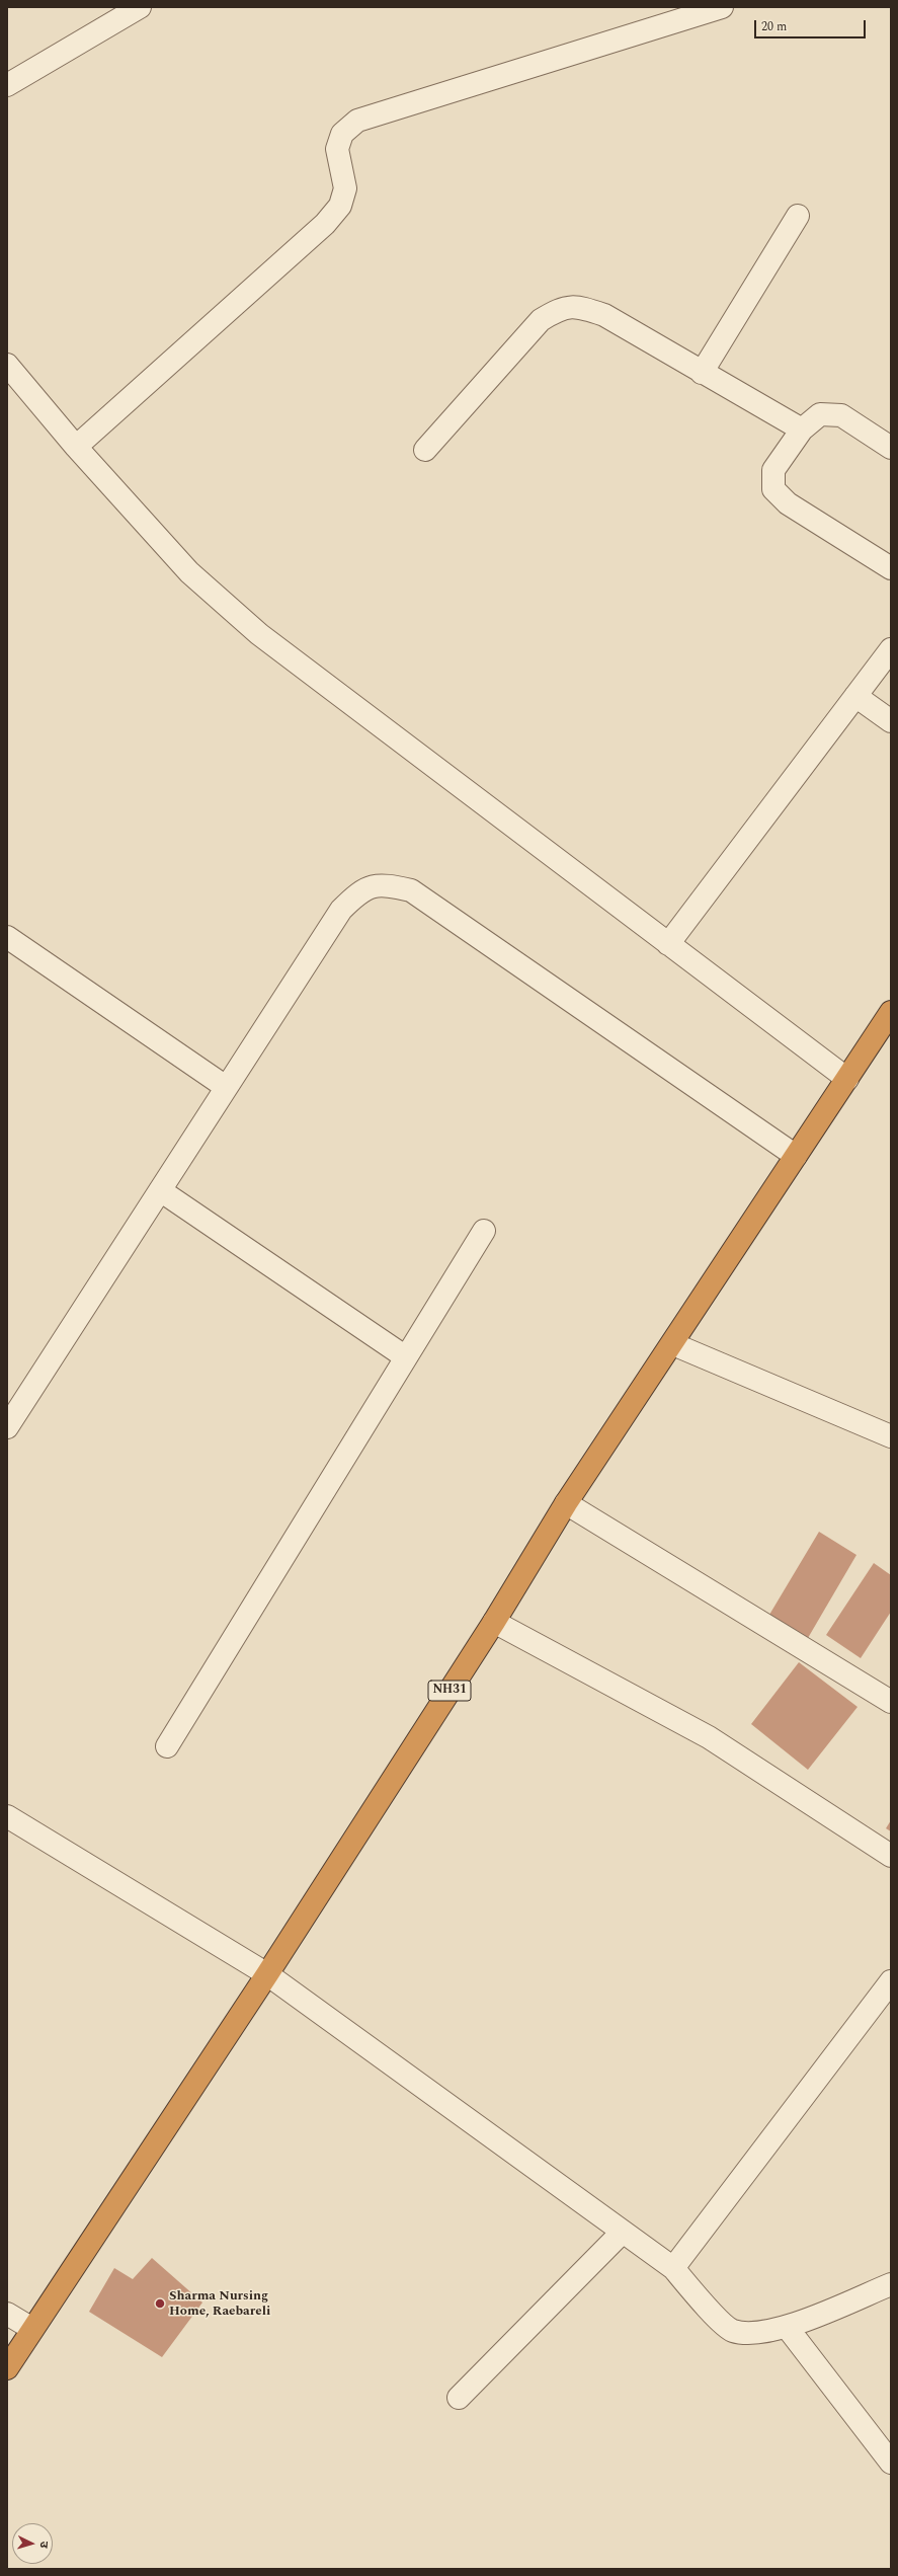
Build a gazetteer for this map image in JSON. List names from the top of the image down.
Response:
{
  "streets": {
    "highway": ["NH31"]
  },
  "places": ["Sharma Nursing Home, Raebareli"],
  "scale_bar": "20 m",
  "north": "right"
}
